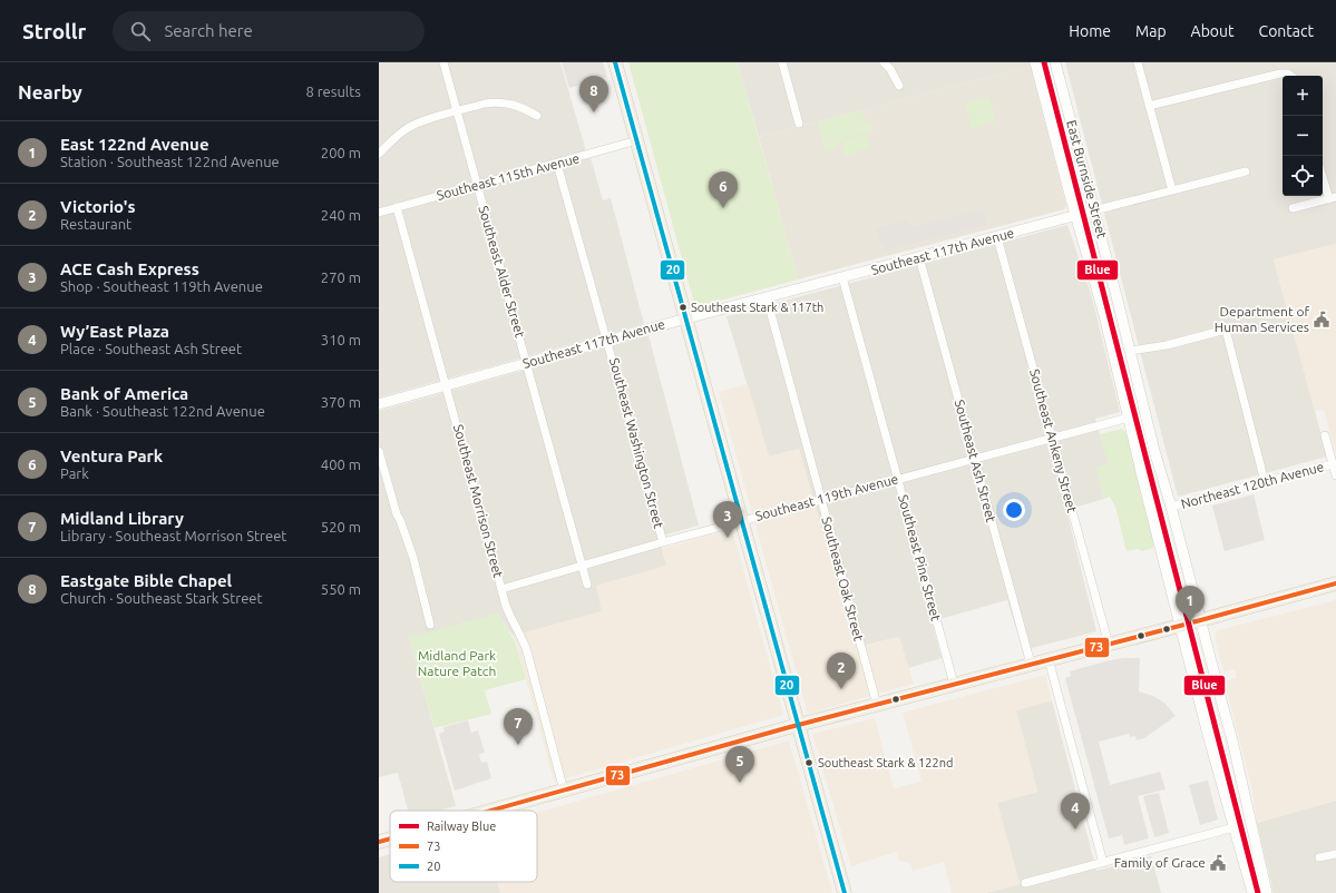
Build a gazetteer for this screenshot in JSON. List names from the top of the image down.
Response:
{
  "streets": {
    "street": [
      "Southeast 115th Avenue",
      "East Burnside Street",
      "Southeast 117th Avenue",
      "Southeast Alder Street",
      "Southeast Ankeny Street",
      "Southeast Washington Street",
      "Southeast Ash Street",
      "Northeast 120th Avenue",
      "Southeast 119th Avenue",
      "Southeast Morrison Street",
      "Southeast Pine Street",
      "Southeast Oak Street"
    ]
  },
  "crossings": [
    ["Southeast 115th Avenue", "Southeast Alder Street"],
    ["Southeast 115th Avenue", "Southeast Washington Street"],
    ["Southeast 115th Avenue", "Southeast Morrison Street"],
    ["East Burnside Street", "Southeast 117th Avenue"],
    ["East Burnside Street", "Northeast 120th Avenue"],
    ["East Burnside Street", "Southeast 119th Avenue"],
    ["Southeast 117th Avenue", "Southeast Alder Street"],
    ["Southeast 117th Avenue", "Southeast Ankeny Street"],
    ["Southeast 117th Avenue", "Southeast Washington Street"],
    ["Southeast 117th Avenue", "Southeast Ash Street"],
    ["Southeast 117th Avenue", "Southeast Morrison Street"],
    ["Southeast 117th Avenue", "Southeast Pine Street"],
    ["Southeast 117th Avenue", "Southeast Oak Street"],
    ["Southeast Alder Street", "Southeast 119th Avenue"],
    ["Southeast Ankeny Street", "Southeast 119th Avenue"],
    ["Southeast Washington Street", "Southeast 119th Avenue"],
    ["Southeast Ash Street", "Southeast 119th Avenue"],
    ["Southeast 119th Avenue", "Southeast Morrison Street"],
    ["Southeast 119th Avenue", "Southeast Pine Street"],
    ["Southeast 119th Avenue", "Southeast Oak Street"]
  ],
  "parks": ["Midland Park Nature Patch"],
  "places": {
    "other": ["Southeast Stark & 117th", "Southeast Stark & 122nd"],
    "public building": ["Department of Human Services", "Family of Grace"]
  },
  "lines": ["rail line Blue", "transit line 20", "transit line 73"],
  "legend": ["Railway Blue", "73", "20"],
  "page": {
    "header": "Strollr",
    "search": "Search here",
    "nav": [
      "Home",
      "Map",
      "About",
      "Contact"
    ],
    "heading": ["Nearby", "8 results"],
    "map_buttons": ["+", "−"],
    "pins": [
      "8",
      "6",
      "3",
      "1",
      "2",
      "7",
      "5",
      "4"
    ],
    "list": [
      {
        "mark": "1",
        "name": "East 122nd Avenue",
        "note": "Station · Southeast 122nd Avenue",
        "value": "200 m"
      },
      {
        "mark": "2",
        "name": "Victorio's",
        "note": "Restaurant",
        "value": "240 m"
      },
      {
        "mark": "3",
        "name": "ACE Cash Express",
        "note": "Shop · Southeast 119th Avenue",
        "value": "270 m"
      },
      {
        "mark": "4",
        "name": "Wy’East Plaza",
        "note": "Place · Southeast Ash Street",
        "value": "310 m"
      },
      {
        "mark": "5",
        "name": "Bank of America",
        "note": "Bank · Southeast 122nd Avenue",
        "value": "370 m"
      },
      {
        "mark": "6",
        "name": "Ventura Park",
        "note": "Park",
        "value": "400 m"
      },
      {
        "mark": "7",
        "name": "Midland Library",
        "note": "Library · Southeast Morrison Street",
        "value": "520 m"
      },
      {
        "mark": "8",
        "name": "Eastgate Bible Chapel",
        "note": "Church · Southeast Stark Street",
        "value": "550 m"
      }
    ]
  }
}
